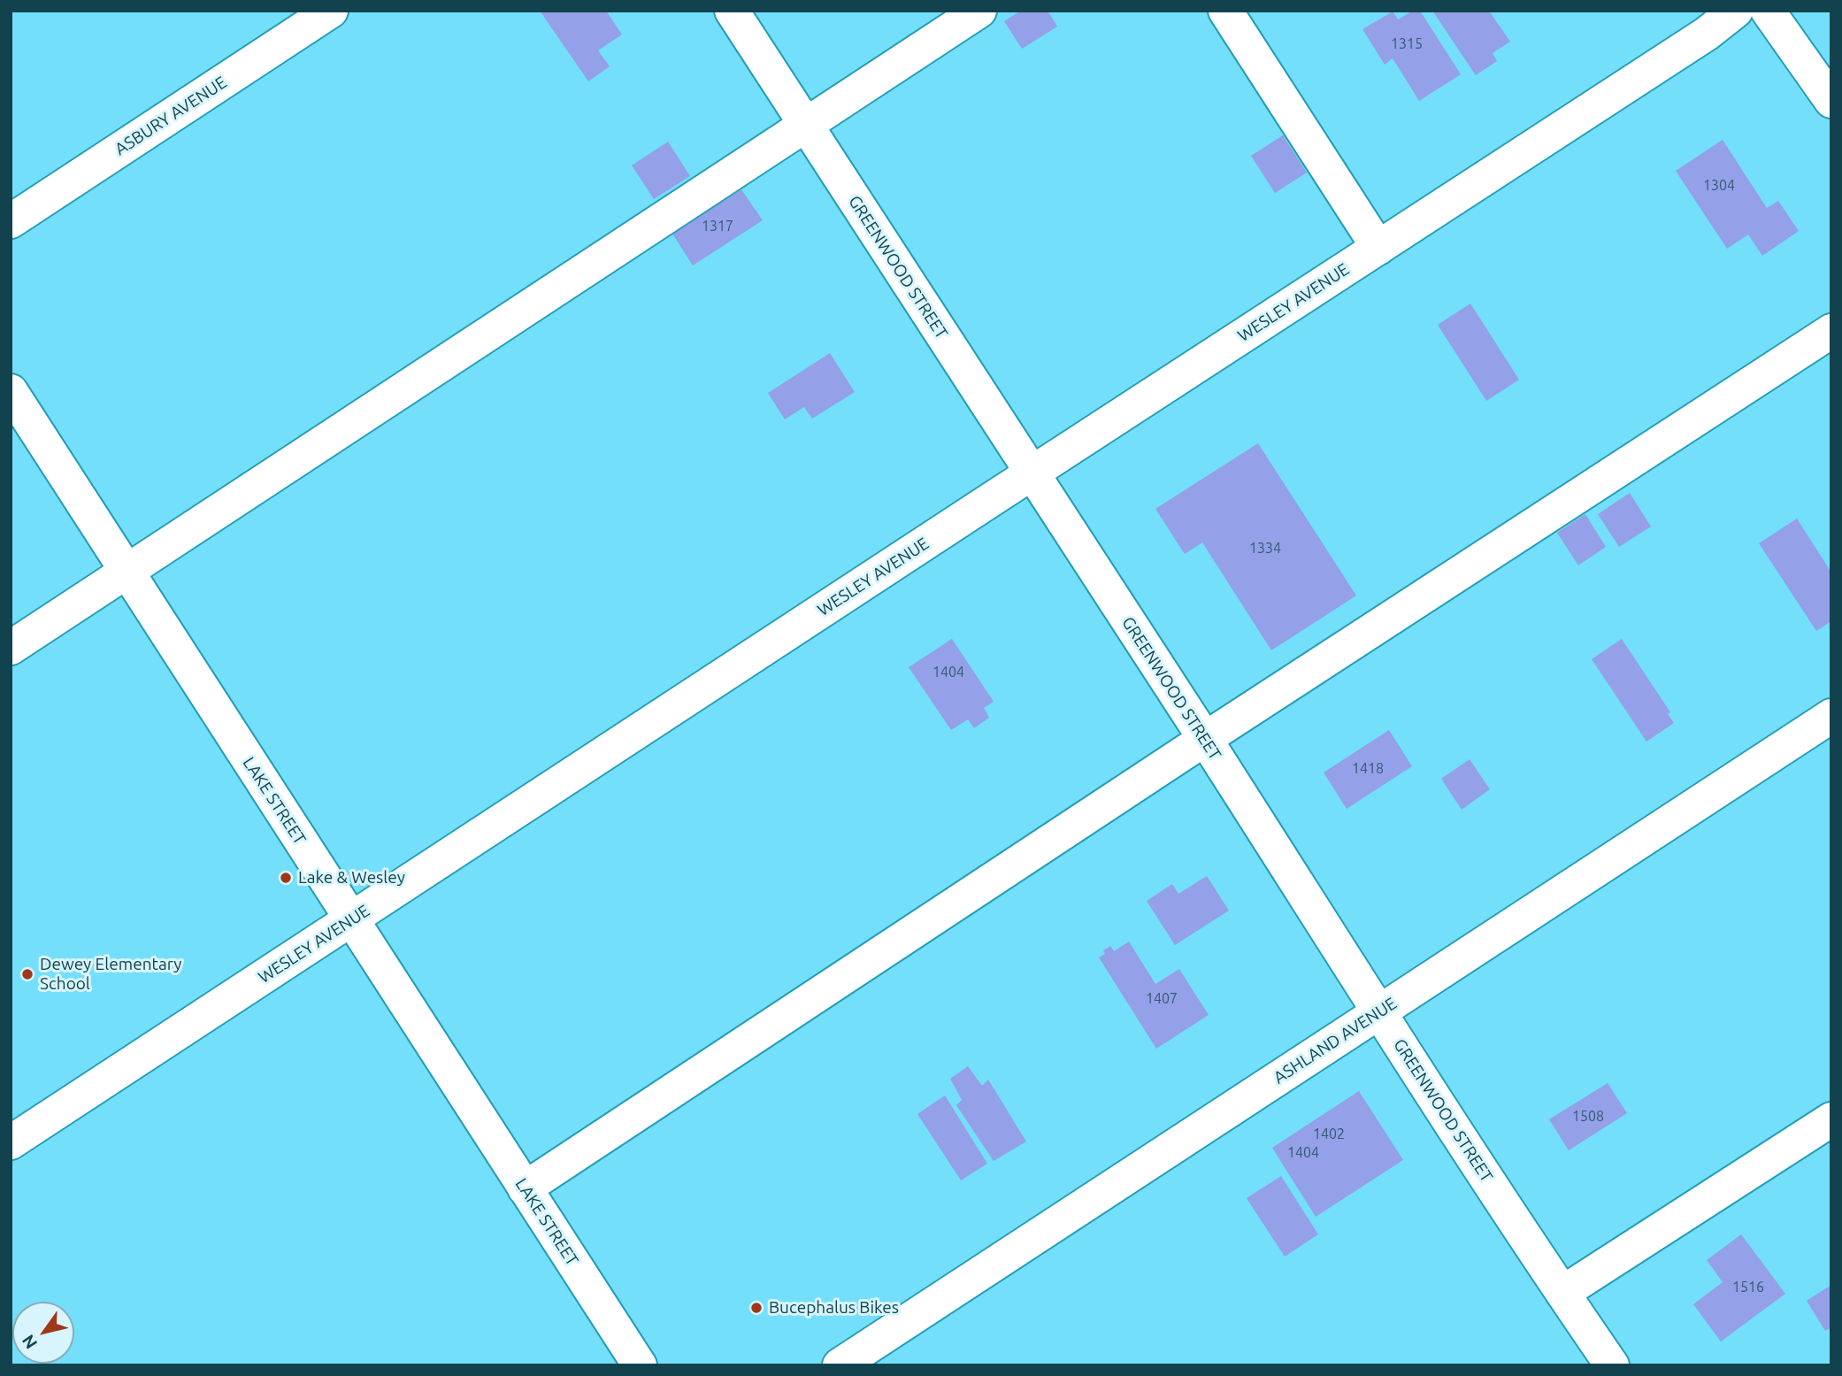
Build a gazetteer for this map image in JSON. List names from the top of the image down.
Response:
{
  "streets": {
    "street": [
      "ASBURY AVENUE",
      "GREENWOOD STREET",
      "WESLEY AVENUE",
      "LAKE STREET",
      "ASHLAND AVENUE"
    ]
  },
  "crossings": [
    ["GREENWOOD STREET", "WESLEY AVENUE"],
    ["GREENWOOD STREET", "ASHLAND AVENUE"],
    ["WESLEY AVENUE", "LAKE STREET"]
  ],
  "places": ["Lake & Wesley", "Dewey Elementary School", "Bucephalus Bikes"],
  "house_numbers": [
    "1315",
    "1304",
    "1317",
    "1334",
    "1404",
    "1418",
    "1407",
    "1508",
    "1402",
    "1404",
    "1516"
  ],
  "north": "bottom left"
}
